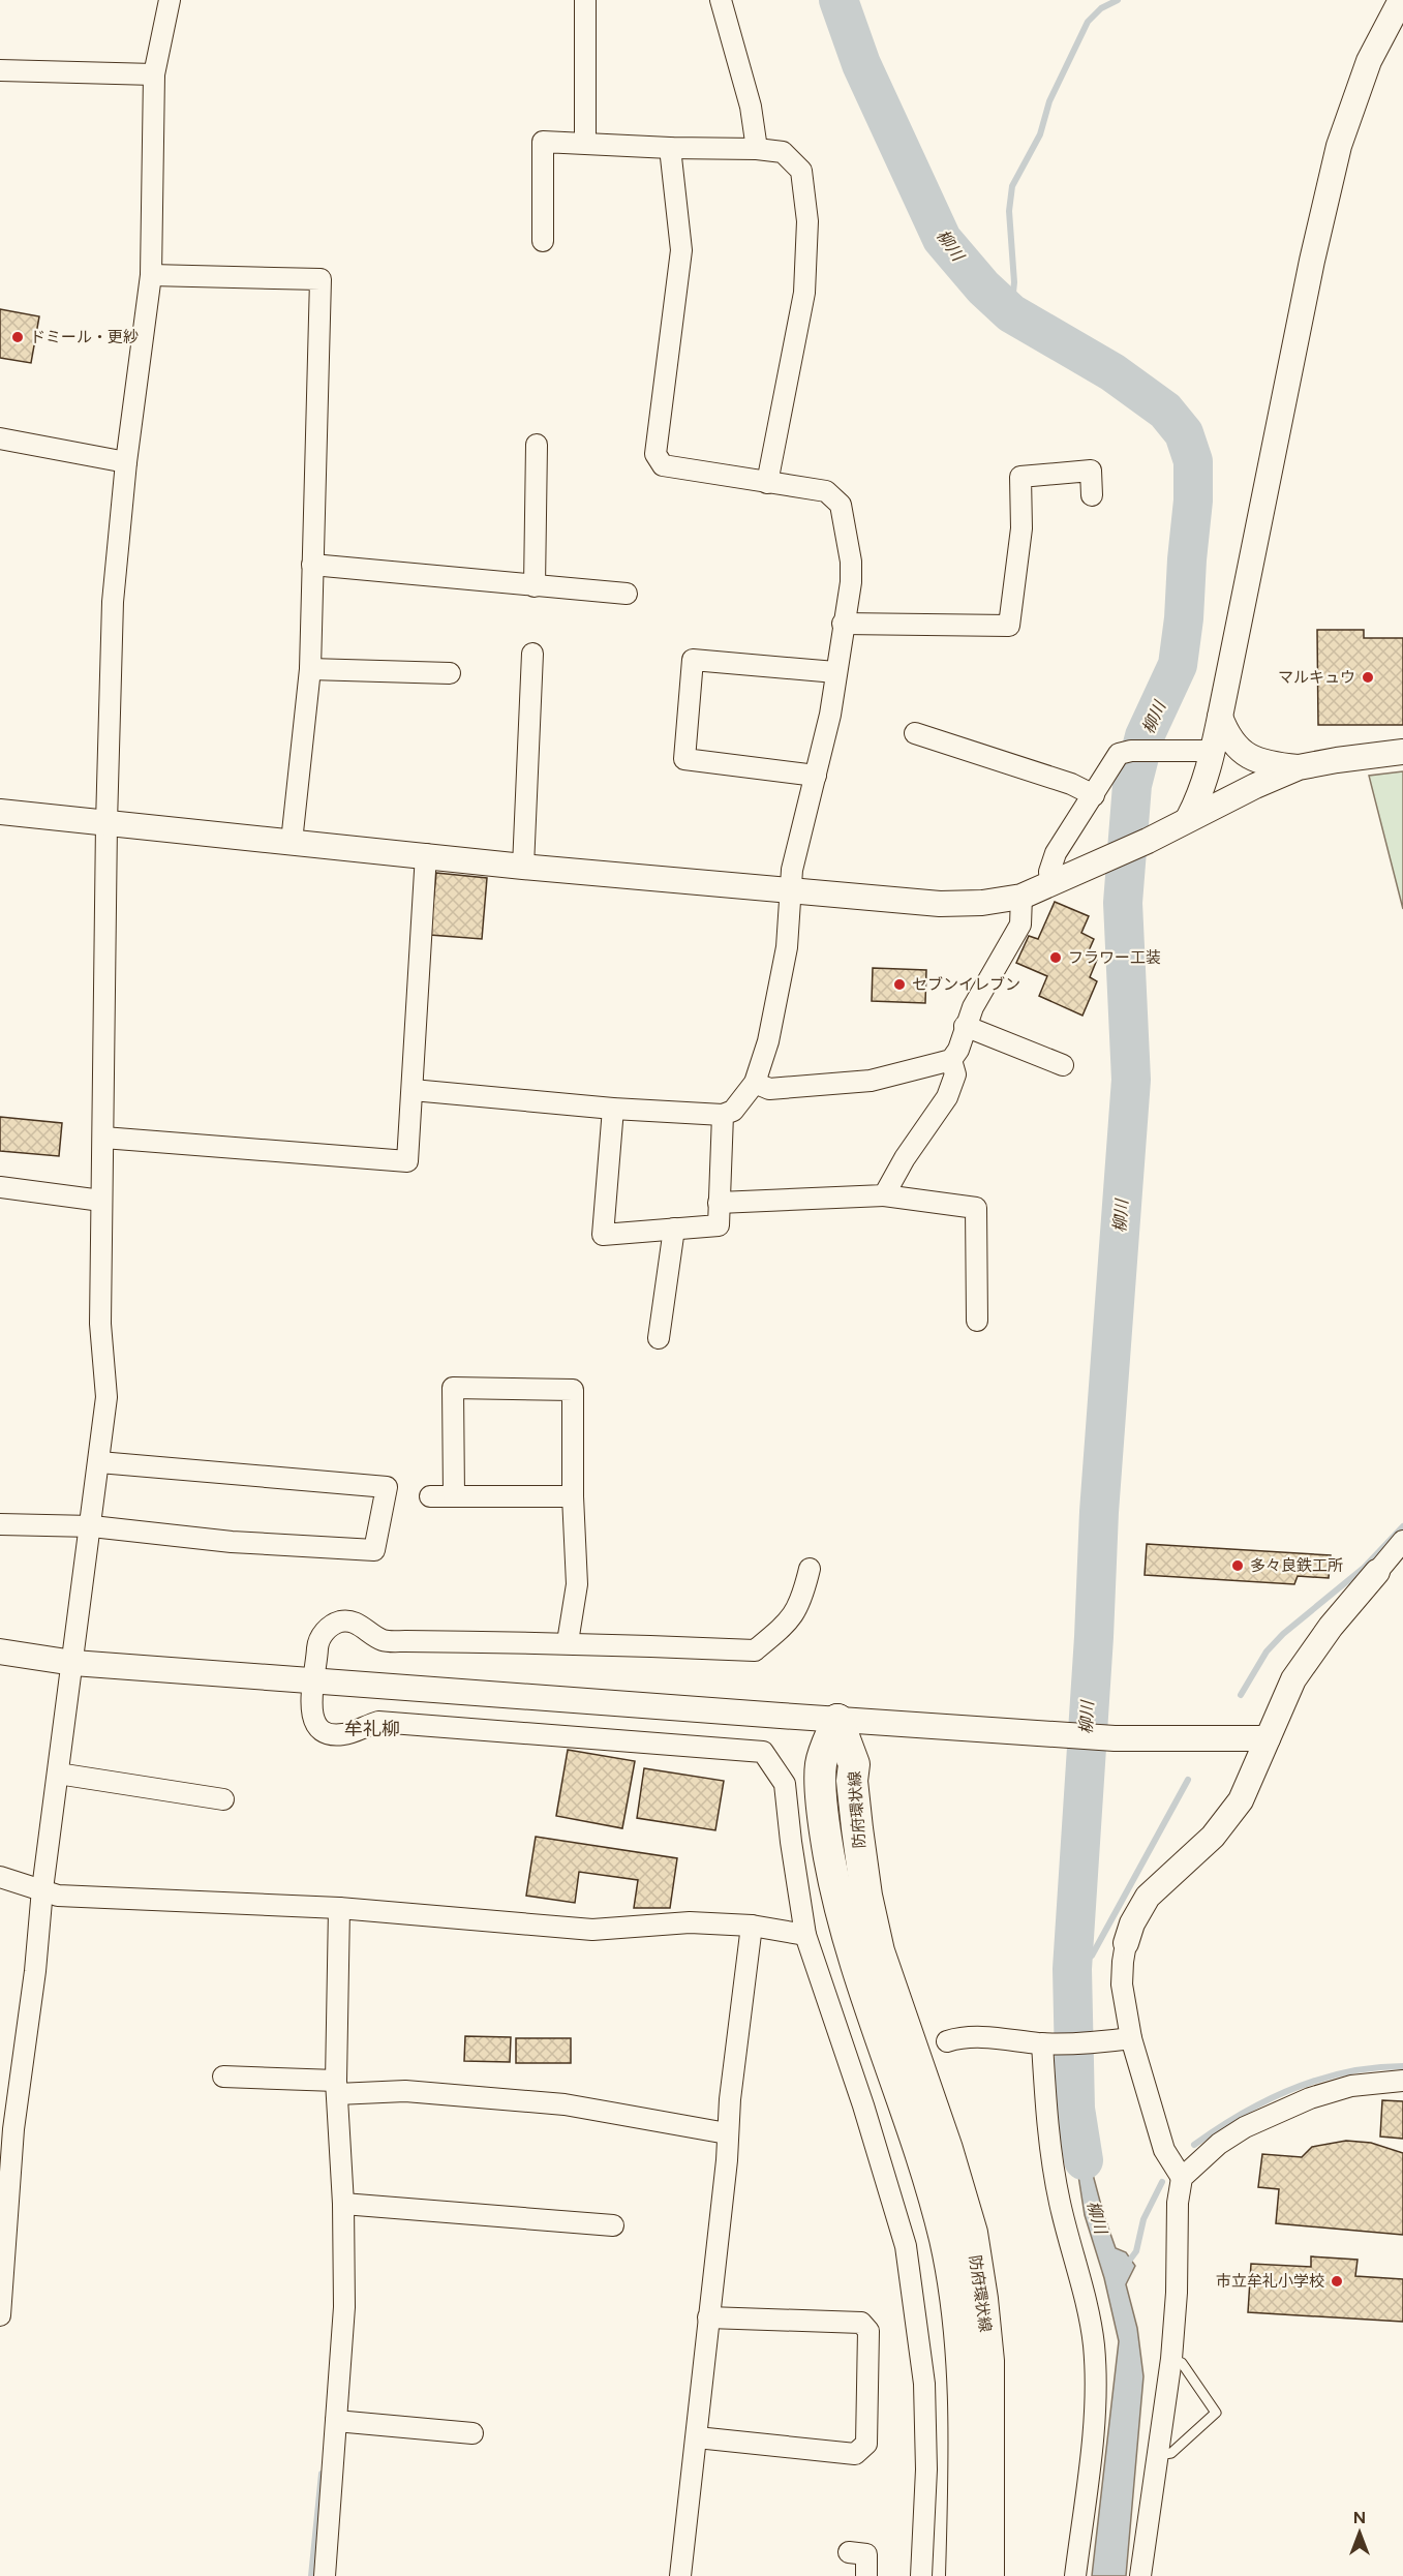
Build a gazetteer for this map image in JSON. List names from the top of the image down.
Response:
{
  "streets": {
    "main road": ["防府環状線"]
  },
  "districts": ["牟礼柳"],
  "water": ["柳川"],
  "places": [
    "ドミール・更紗",
    "マルキュウ",
    "フラワー工装",
    "セブンイレブン",
    "多々良鉄工所",
    "市立牟礼小学校"
  ],
  "north": "top"
}
